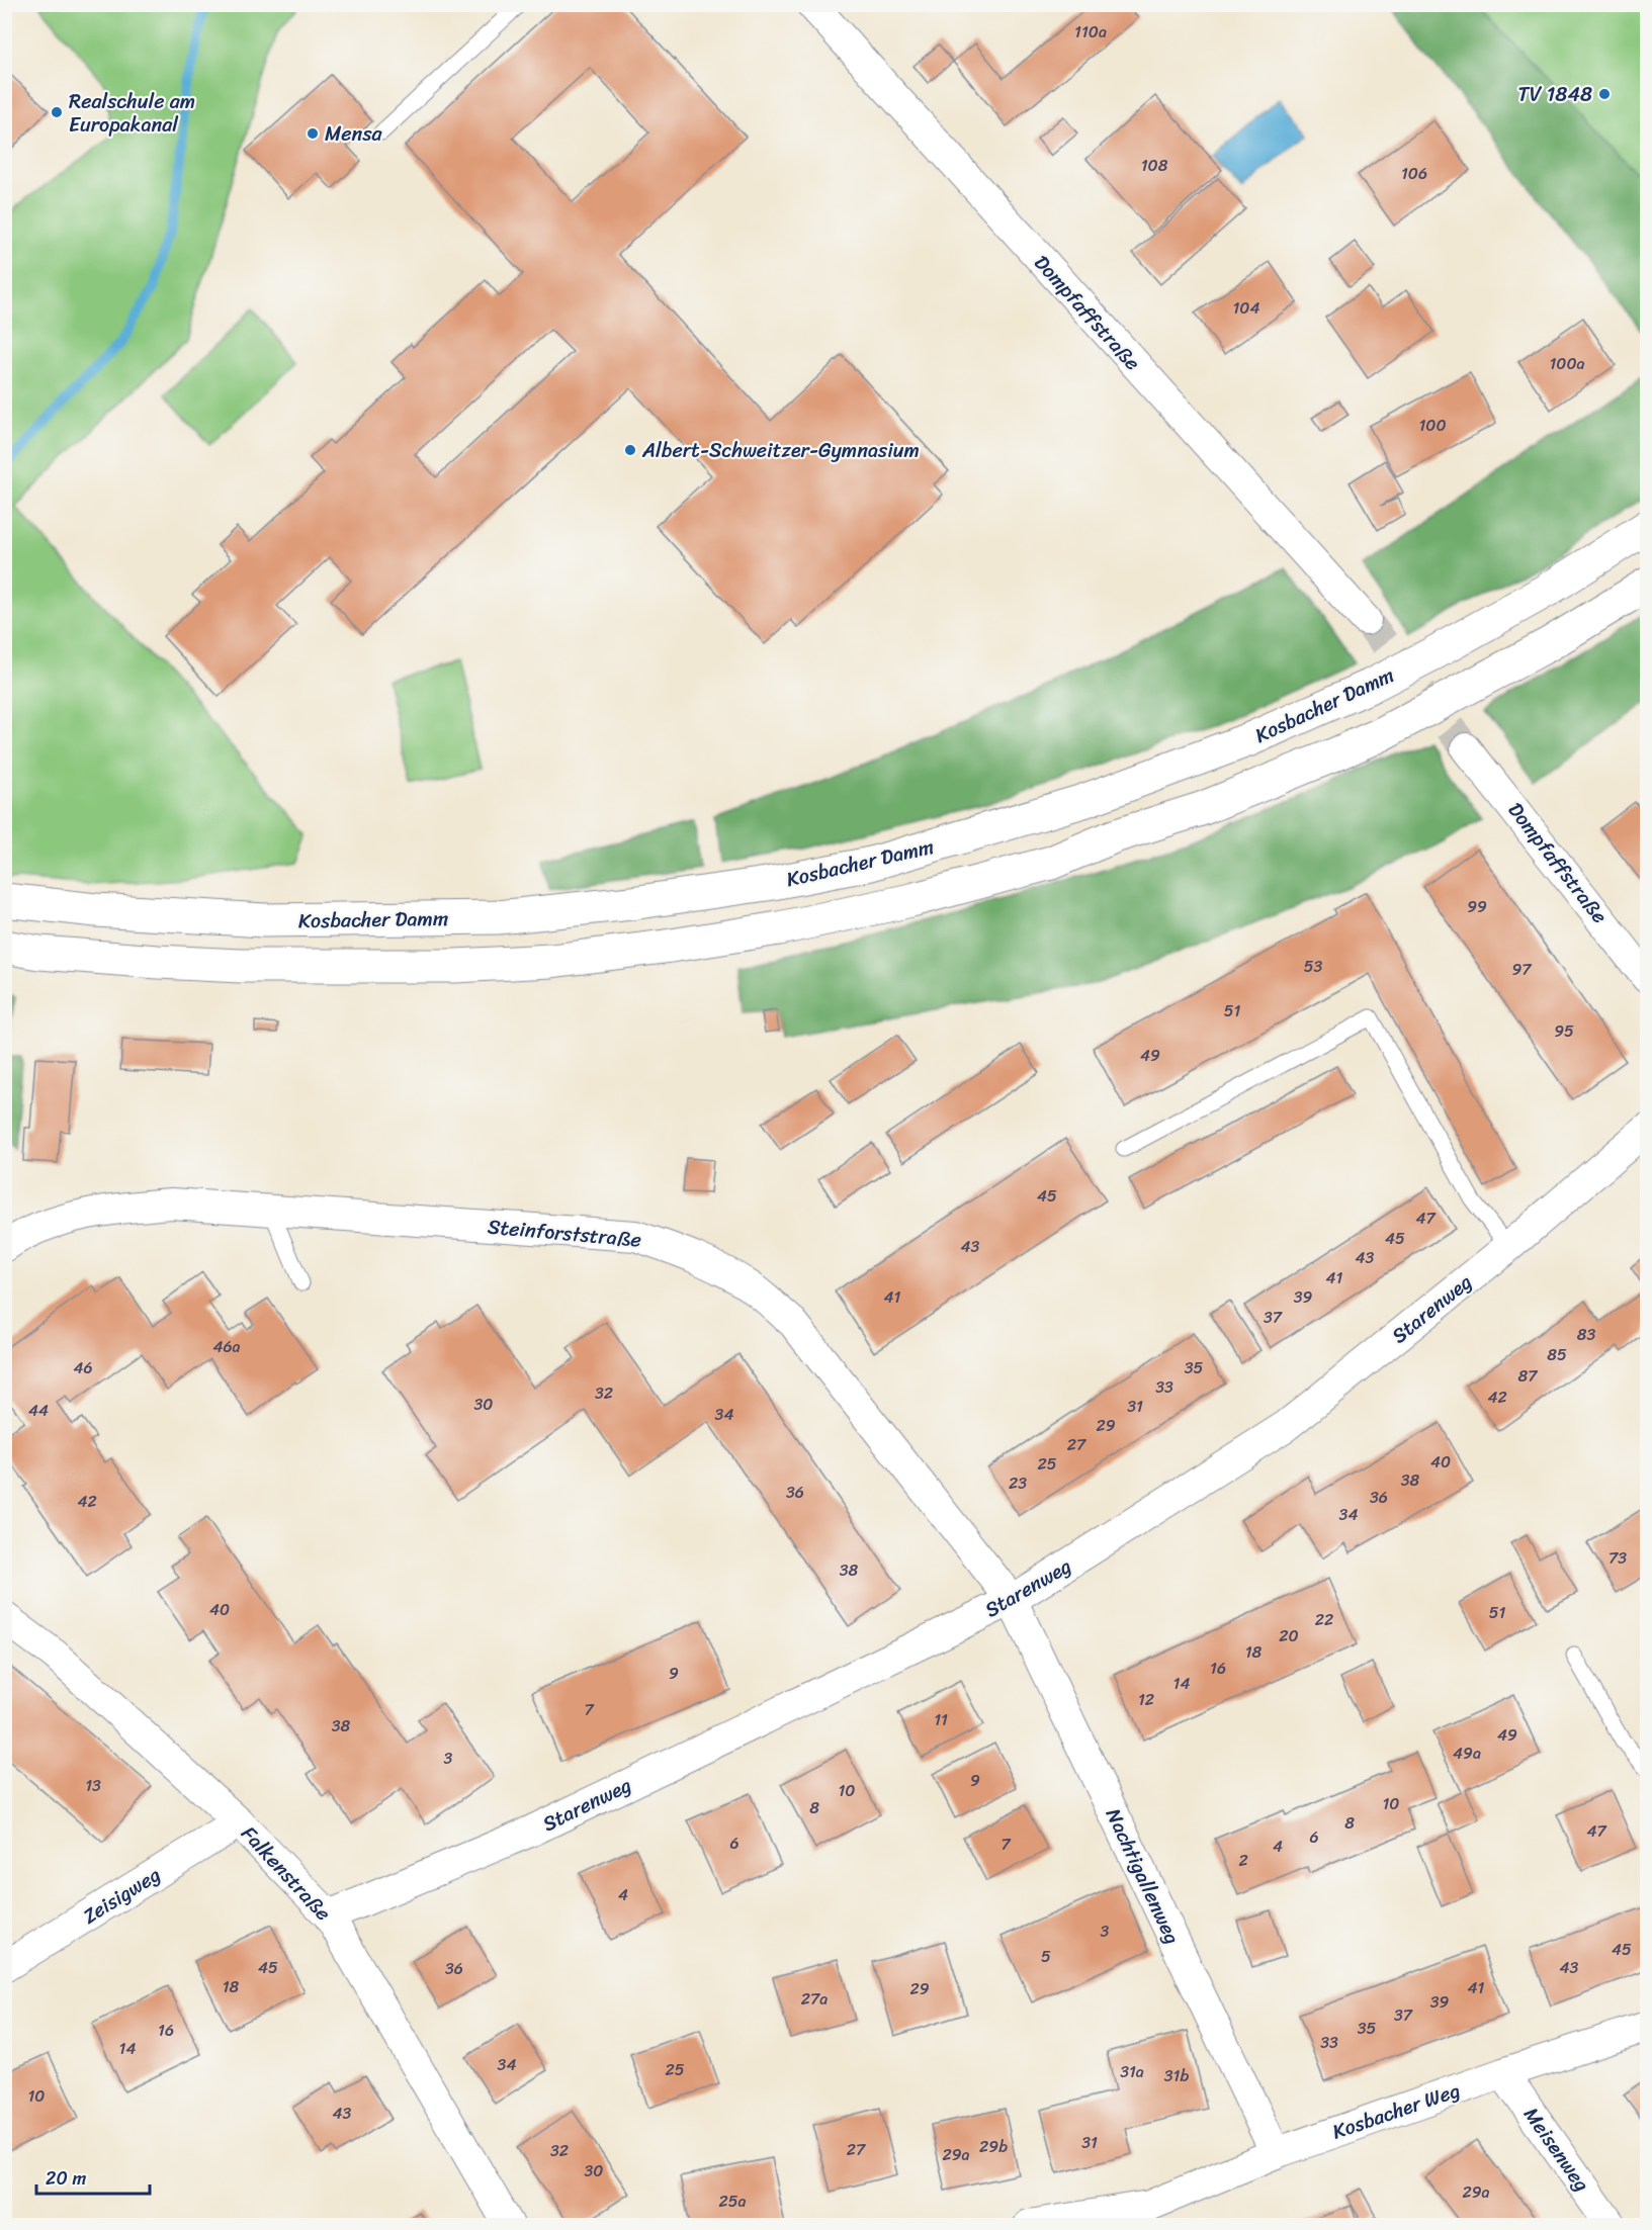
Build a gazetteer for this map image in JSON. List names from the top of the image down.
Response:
{
  "streets": {
    "street": [
      "Dompfaffstraße",
      "Kosbacher Damm",
      "Steinforststraße",
      "Starenweg",
      "Falkenstraße",
      "Nachtigallenweg",
      "Zeisigweg",
      "Kosbacher Weg",
      "Meisenweg"
    ]
  },
  "crossings": [
    ["Steinforststraße", "Starenweg"],
    ["Steinforststraße", "Nachtigallenweg"],
    ["Starenweg", "Falkenstraße"],
    ["Starenweg", "Nachtigallenweg"],
    ["Falkenstraße", "Zeisigweg"],
    ["Nachtigallenweg", "Kosbacher Weg"],
    ["Kosbacher Weg", "Meisenweg"]
  ],
  "places": [
    "TV 1848",
    "Realschule am Europakanal",
    "Mensa",
    "Albert-Schweitzer-Gymnasium"
  ],
  "house_numbers": [
    "110a",
    "108",
    "106",
    "104",
    "100a",
    "100",
    "99",
    "53",
    "97",
    "51",
    "95",
    "49",
    "45",
    "47",
    "45",
    "43",
    "43",
    "41",
    "41",
    "39",
    "37",
    "83",
    "46a",
    "85",
    "46",
    "35",
    "87",
    "33",
    "32",
    "42",
    "30",
    "31",
    "44",
    "34",
    "29",
    "27",
    "40",
    "25",
    "38",
    "23",
    "36",
    "36",
    "42",
    "34",
    "73",
    "38",
    "40",
    "51",
    "22",
    "20",
    "18",
    "16",
    "9",
    "14",
    "12",
    "7",
    "11",
    "38",
    "49",
    "49a",
    "3",
    "9",
    "13",
    "10",
    "10",
    "8",
    "8",
    "47",
    "6",
    "6",
    "7",
    "4",
    "2",
    "4",
    "3",
    "45",
    "5",
    "45",
    "43",
    "36",
    "18",
    "41",
    "29",
    "27a",
    "39",
    "37",
    "35",
    "16",
    "33",
    "14",
    "34",
    "25",
    "31a",
    "31b",
    "10",
    "43",
    "31",
    "29b",
    "27",
    "32",
    "29a",
    "30",
    "29a",
    "25a"
  ],
  "scale_bar": "20 m"
}
